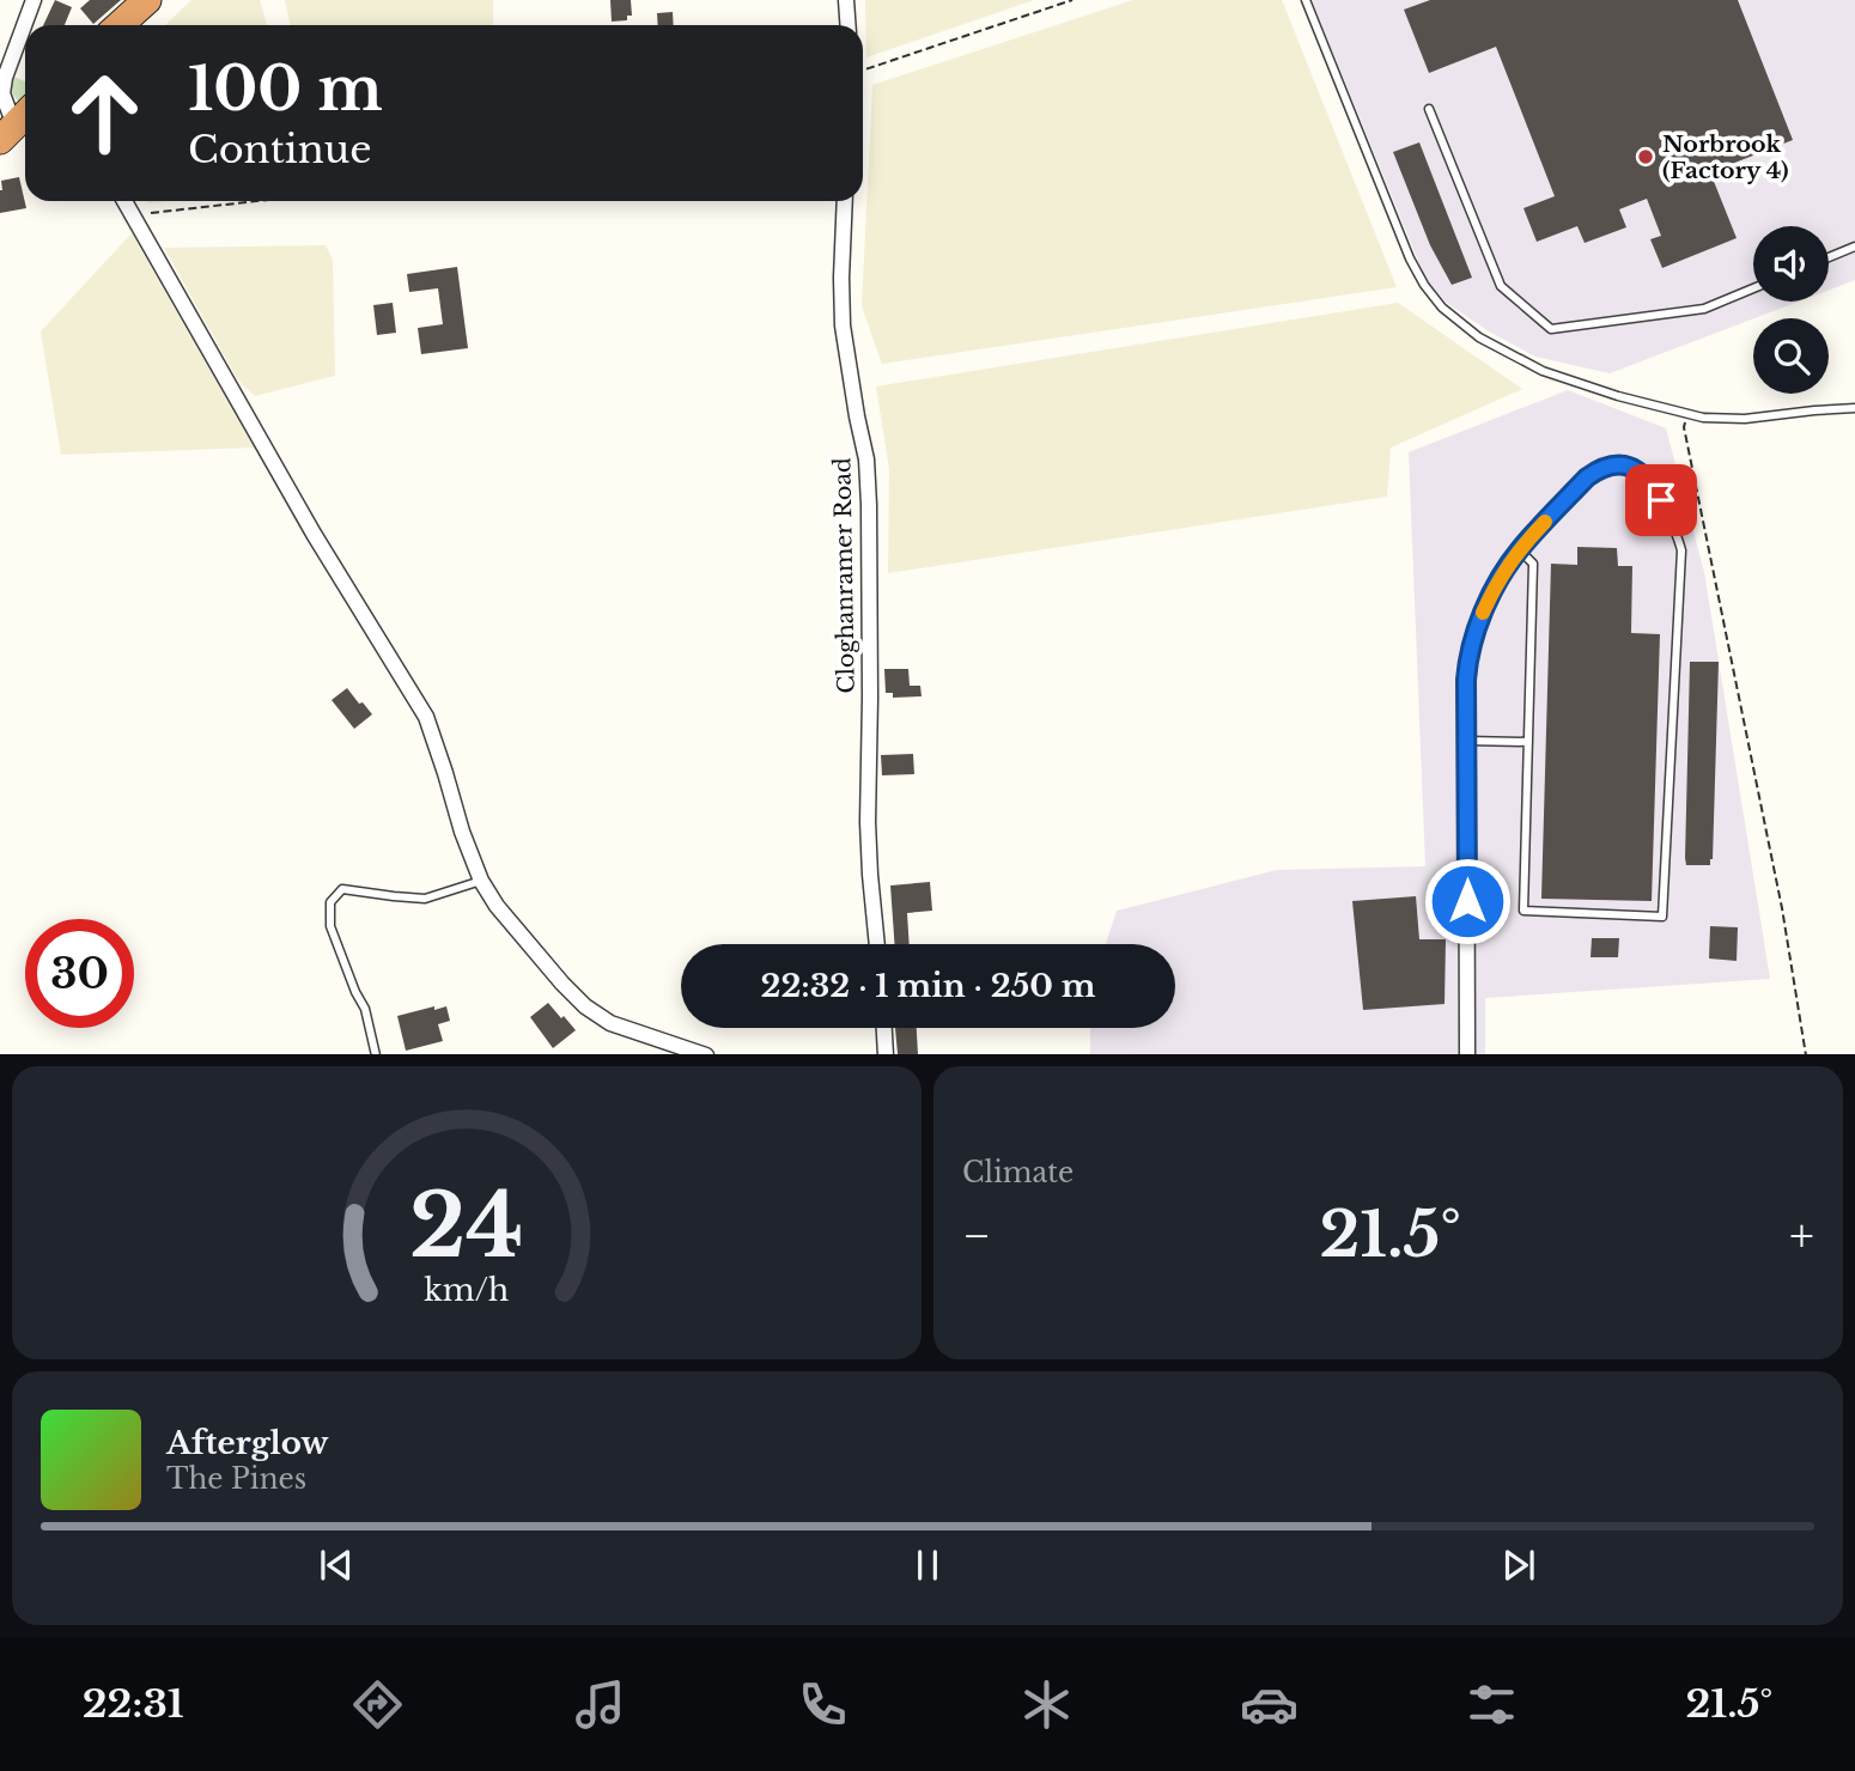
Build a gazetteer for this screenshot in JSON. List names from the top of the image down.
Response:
{
  "streets": {
    "street": ["Cloghanramer Road"]
  },
  "places": ["Norbrook (Factory 4)"],
  "page": {
    "turn": ["100 m", "Continue"],
    "limit": "30",
    "trip": "22:32 · 1 min · 250 m",
    "tile": "Climate",
    "heat": ["−", "21.5°", "+"],
    "song": ["Afterglow", "The Pines"],
    "tabs": ["22:31", "21.5°"],
    "gauge": ["24", "km/h"]
  }
}
